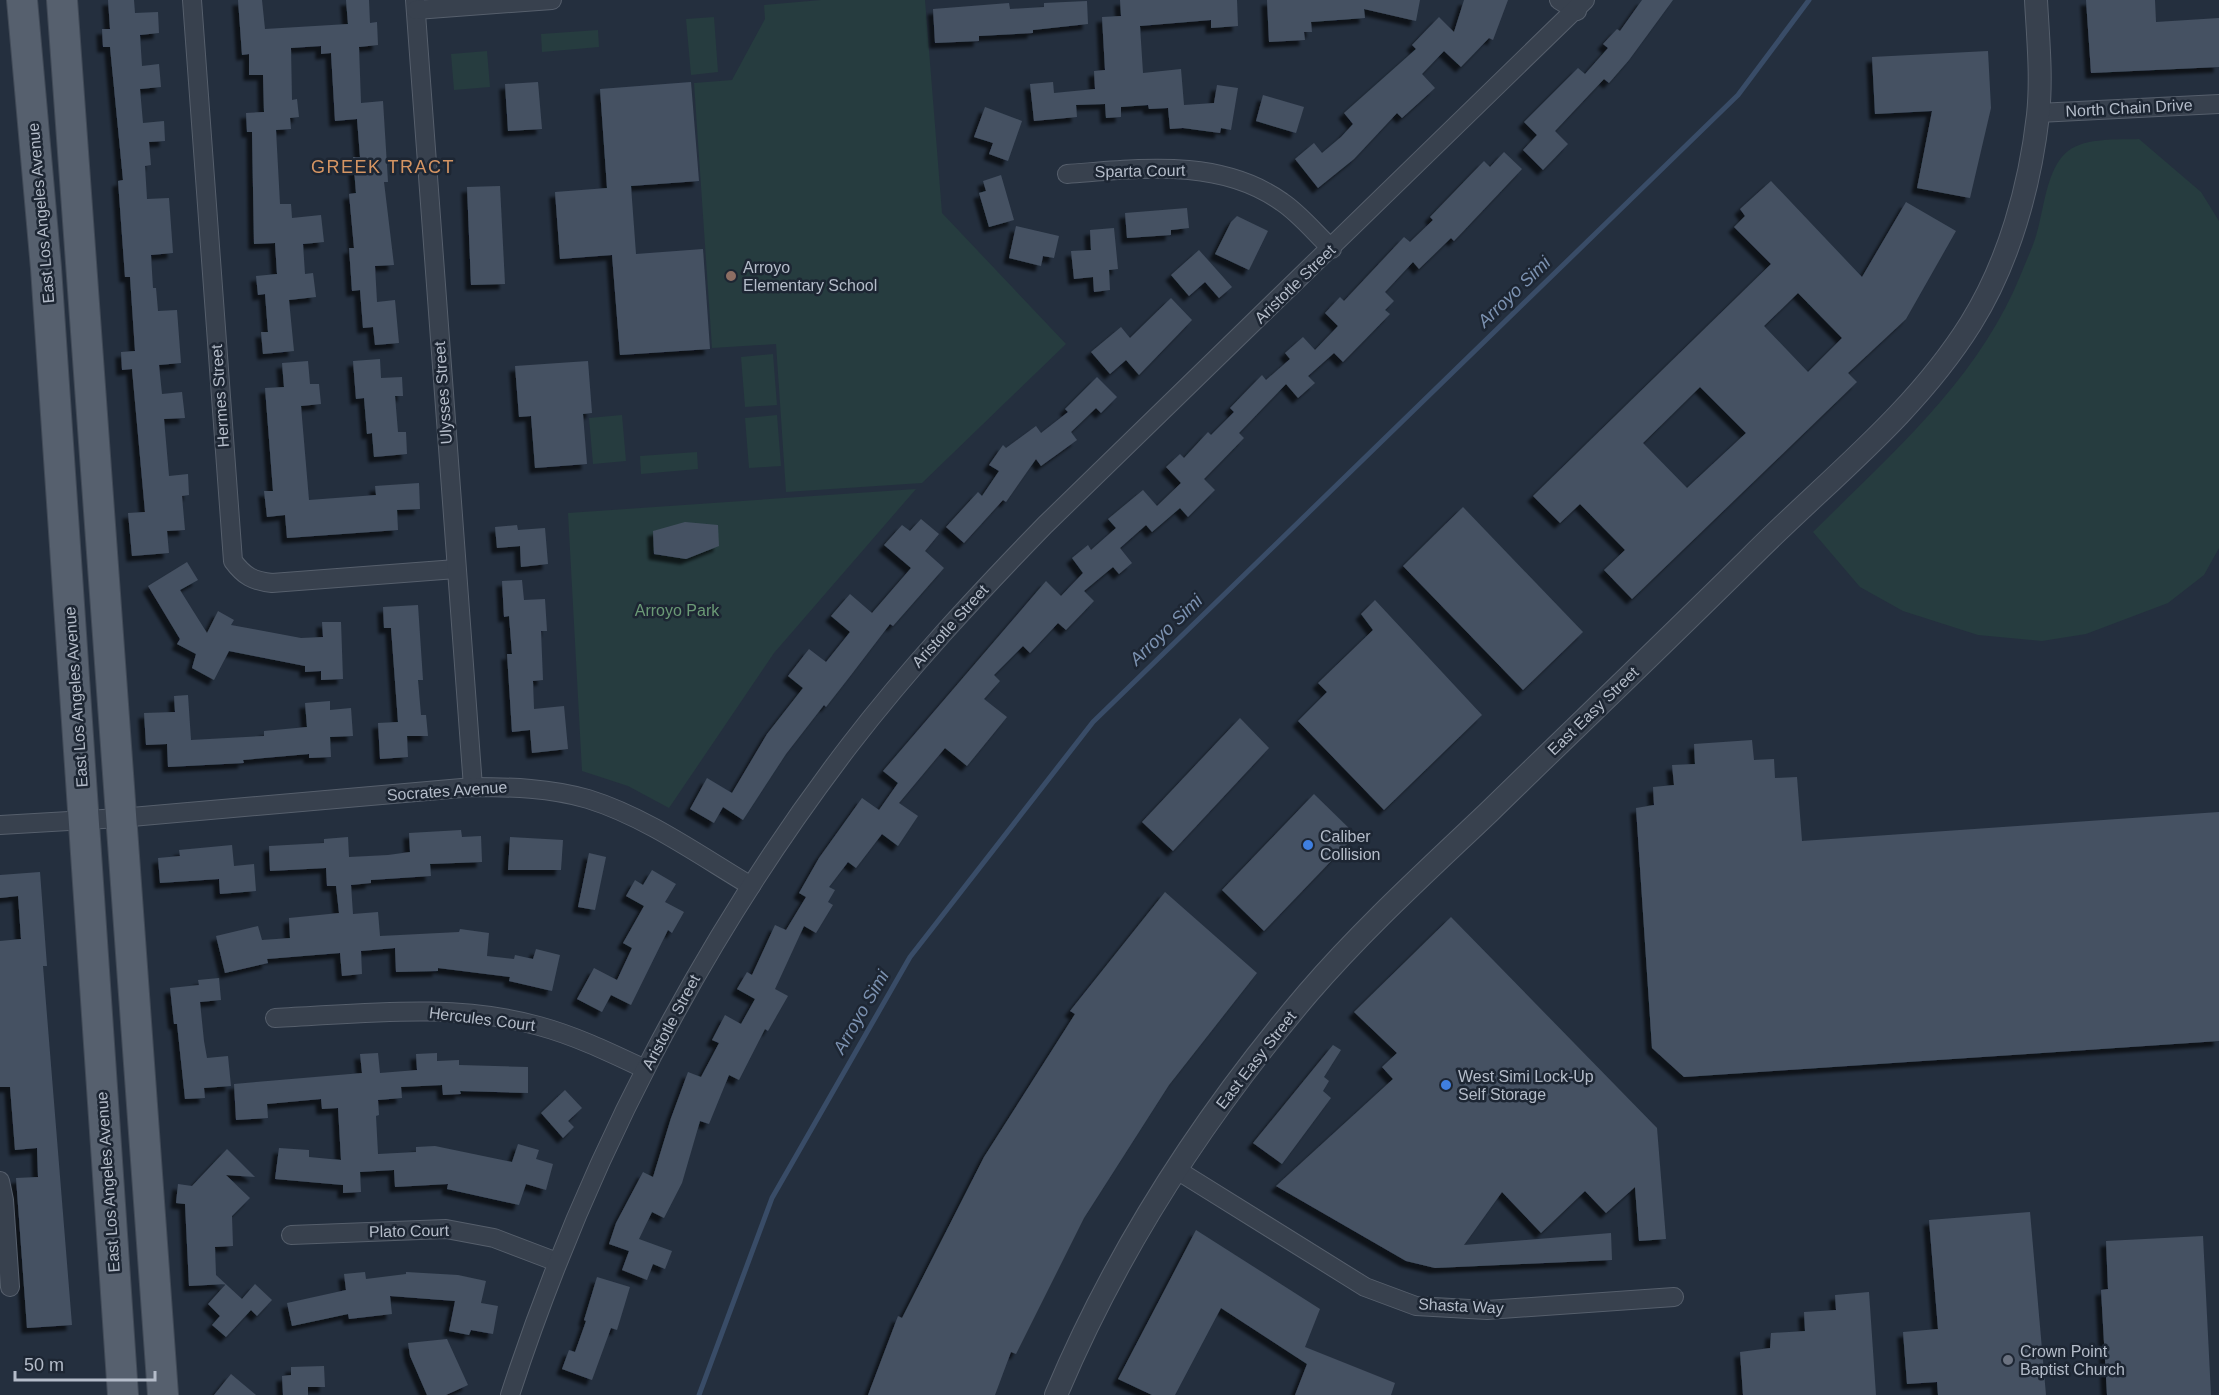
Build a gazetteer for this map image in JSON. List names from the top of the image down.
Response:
{
  "streets": {
    "main road": ["East Los Angeles Avenue"],
    "street": [
      "North Chain Drive",
      "Sparta Court",
      "Aristotle Street",
      "Ulysses Street",
      "Hermes Street",
      "East Easy Street",
      "Socrates Avenue",
      "Hercules Court",
      "Plato Court",
      "Shasta Way"
    ]
  },
  "crossings": [
    ["North Chain Drive", "East Easy Street"],
    ["Sparta Court", "Aristotle Street"],
    ["East Los Angeles Avenue", "Socrates Avenue"],
    ["Aristotle Street", "Socrates Avenue"],
    ["Aristotle Street", "Hercules Court"],
    ["Aristotle Street", "Plato Court"],
    ["Ulysses Street", "Hermes Street"],
    ["Ulysses Street", "Socrates Avenue"],
    ["East Easy Street", "Shasta Way"]
  ],
  "districts": ["GREEK TRACT"],
  "water": ["Arroyo Simi"],
  "parks": ["Arroyo Park"],
  "places": [
    "Arroyo Elementary School",
    "Caliber Collision",
    "West Simi Lock-Up Self Storage",
    "Crown Point Baptist Church"
  ],
  "scale_bar": "50 m"
}
